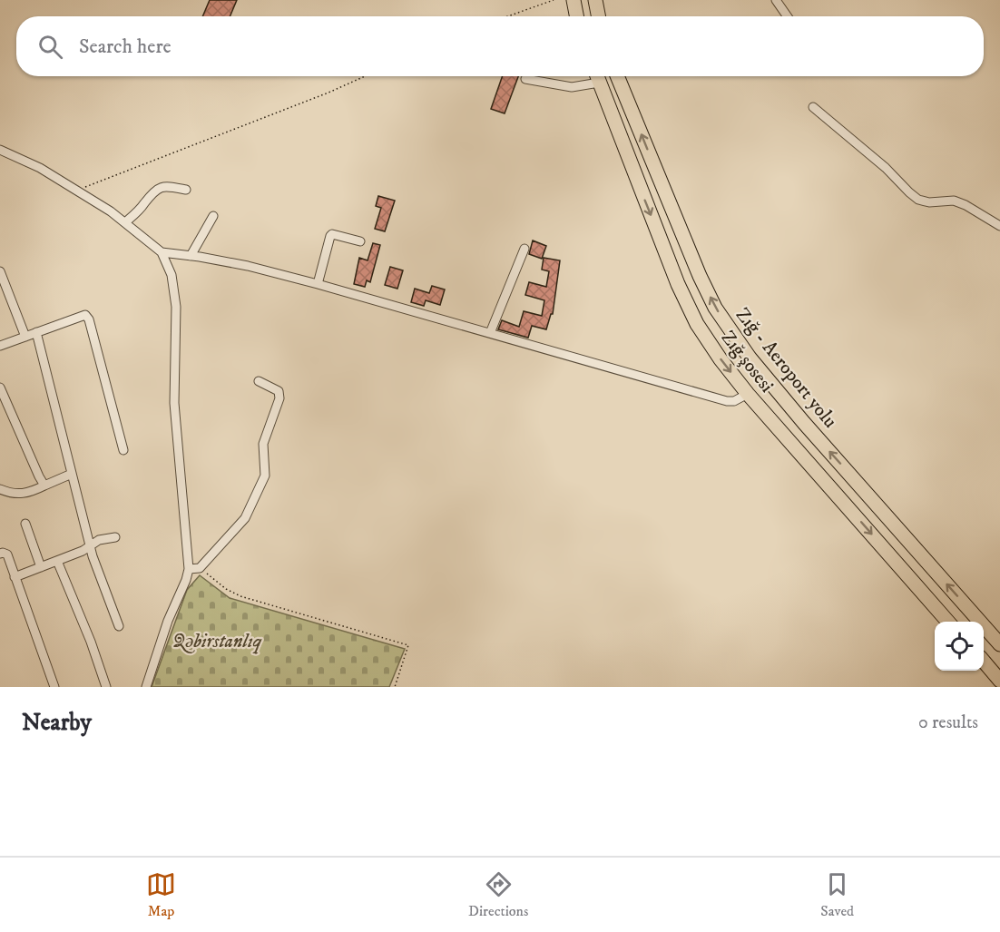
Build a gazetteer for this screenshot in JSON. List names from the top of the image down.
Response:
{
  "streets": {
    "highway": ["Zığ şosesi", "Zığ - Aeroport yolu"]
  },
  "one_way": ["Zığ şosesi", "Zığ - Aeroport yolu"],
  "parks": ["Qəbirstanlıq"],
  "page": {
    "search": "Search here",
    "heading": ["Nearby", "0 results"],
    "nav": ["Map", "Directions", "Saved"]
  }
}
